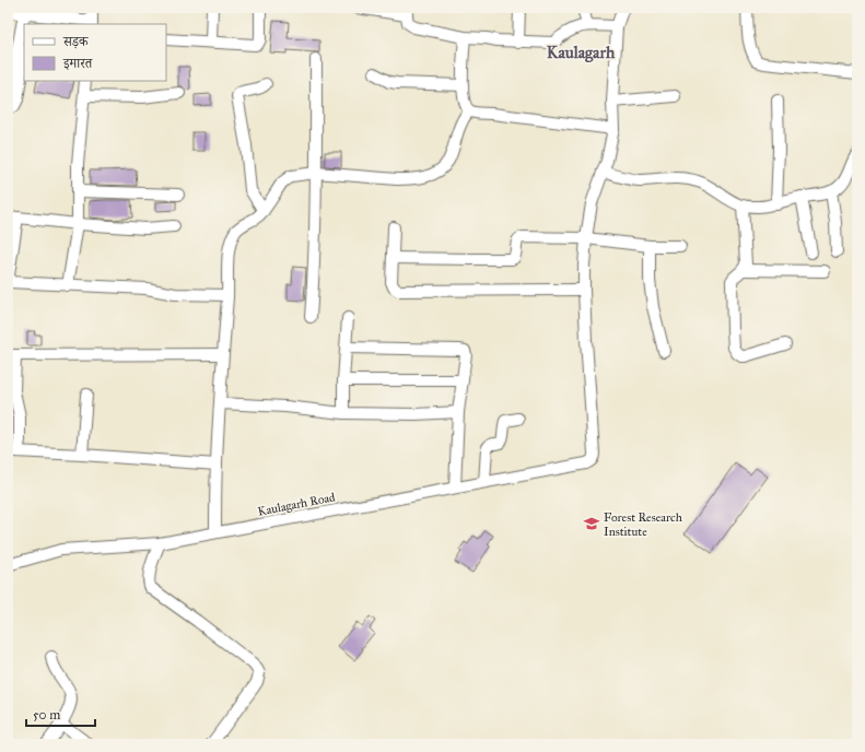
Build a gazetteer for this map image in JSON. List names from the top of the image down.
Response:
{
  "streets": {
    "street": ["Kaulagarh Road"]
  },
  "districts": ["Kaulagarh"],
  "places": {
    "school or university": ["Forest Research Institute"]
  },
  "legend": ["सड़क", "इमारत"],
  "scale_bar": "50 m"
}
